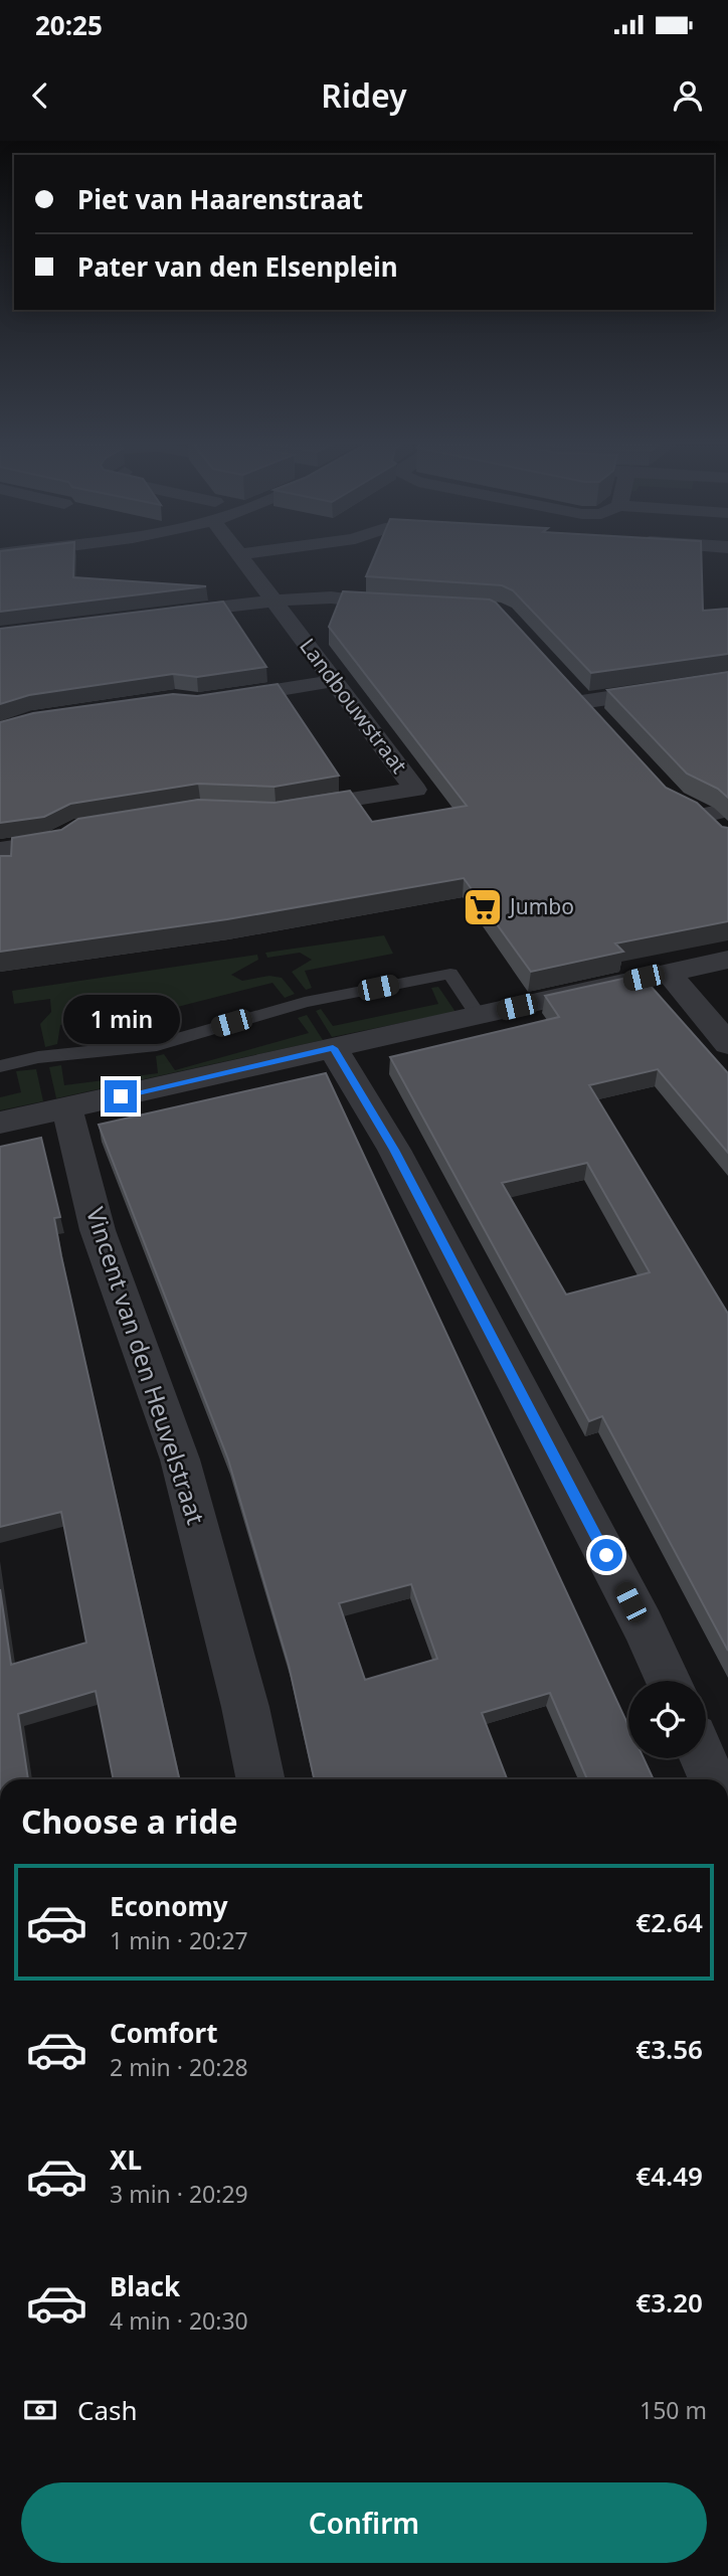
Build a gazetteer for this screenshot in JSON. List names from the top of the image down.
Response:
{
  "streets": {
    "street": ["Landbouwstraat", "Vincent van den Heuvelstraat"]
  },
  "places": {
    "supermarket": ["Jumbo"]
  },
  "page": {
    "status": "20:25",
    "header": "Ridey",
    "banner": ["Piet van Haarenstraat", "Pater van den Elsenplein"],
    "bubble": "1 min",
    "heading": "Choose a ride",
    "list": [
      {
        "name": "Economy",
        "note": "1 min · 20:27",
        "value": "€2.64"
      },
      {
        "name": "Comfort",
        "note": "2 min · 20:28",
        "value": "€3.56"
      },
      {
        "name": "XL",
        "note": "3 min · 20:29",
        "value": "€4.49"
      },
      {
        "name": "Black",
        "note": "4 min · 20:30",
        "value": "€3.20"
      }
    ],
    "pay": ["Cash", "150 m"],
    "buttons": "Confirm"
  }
}
